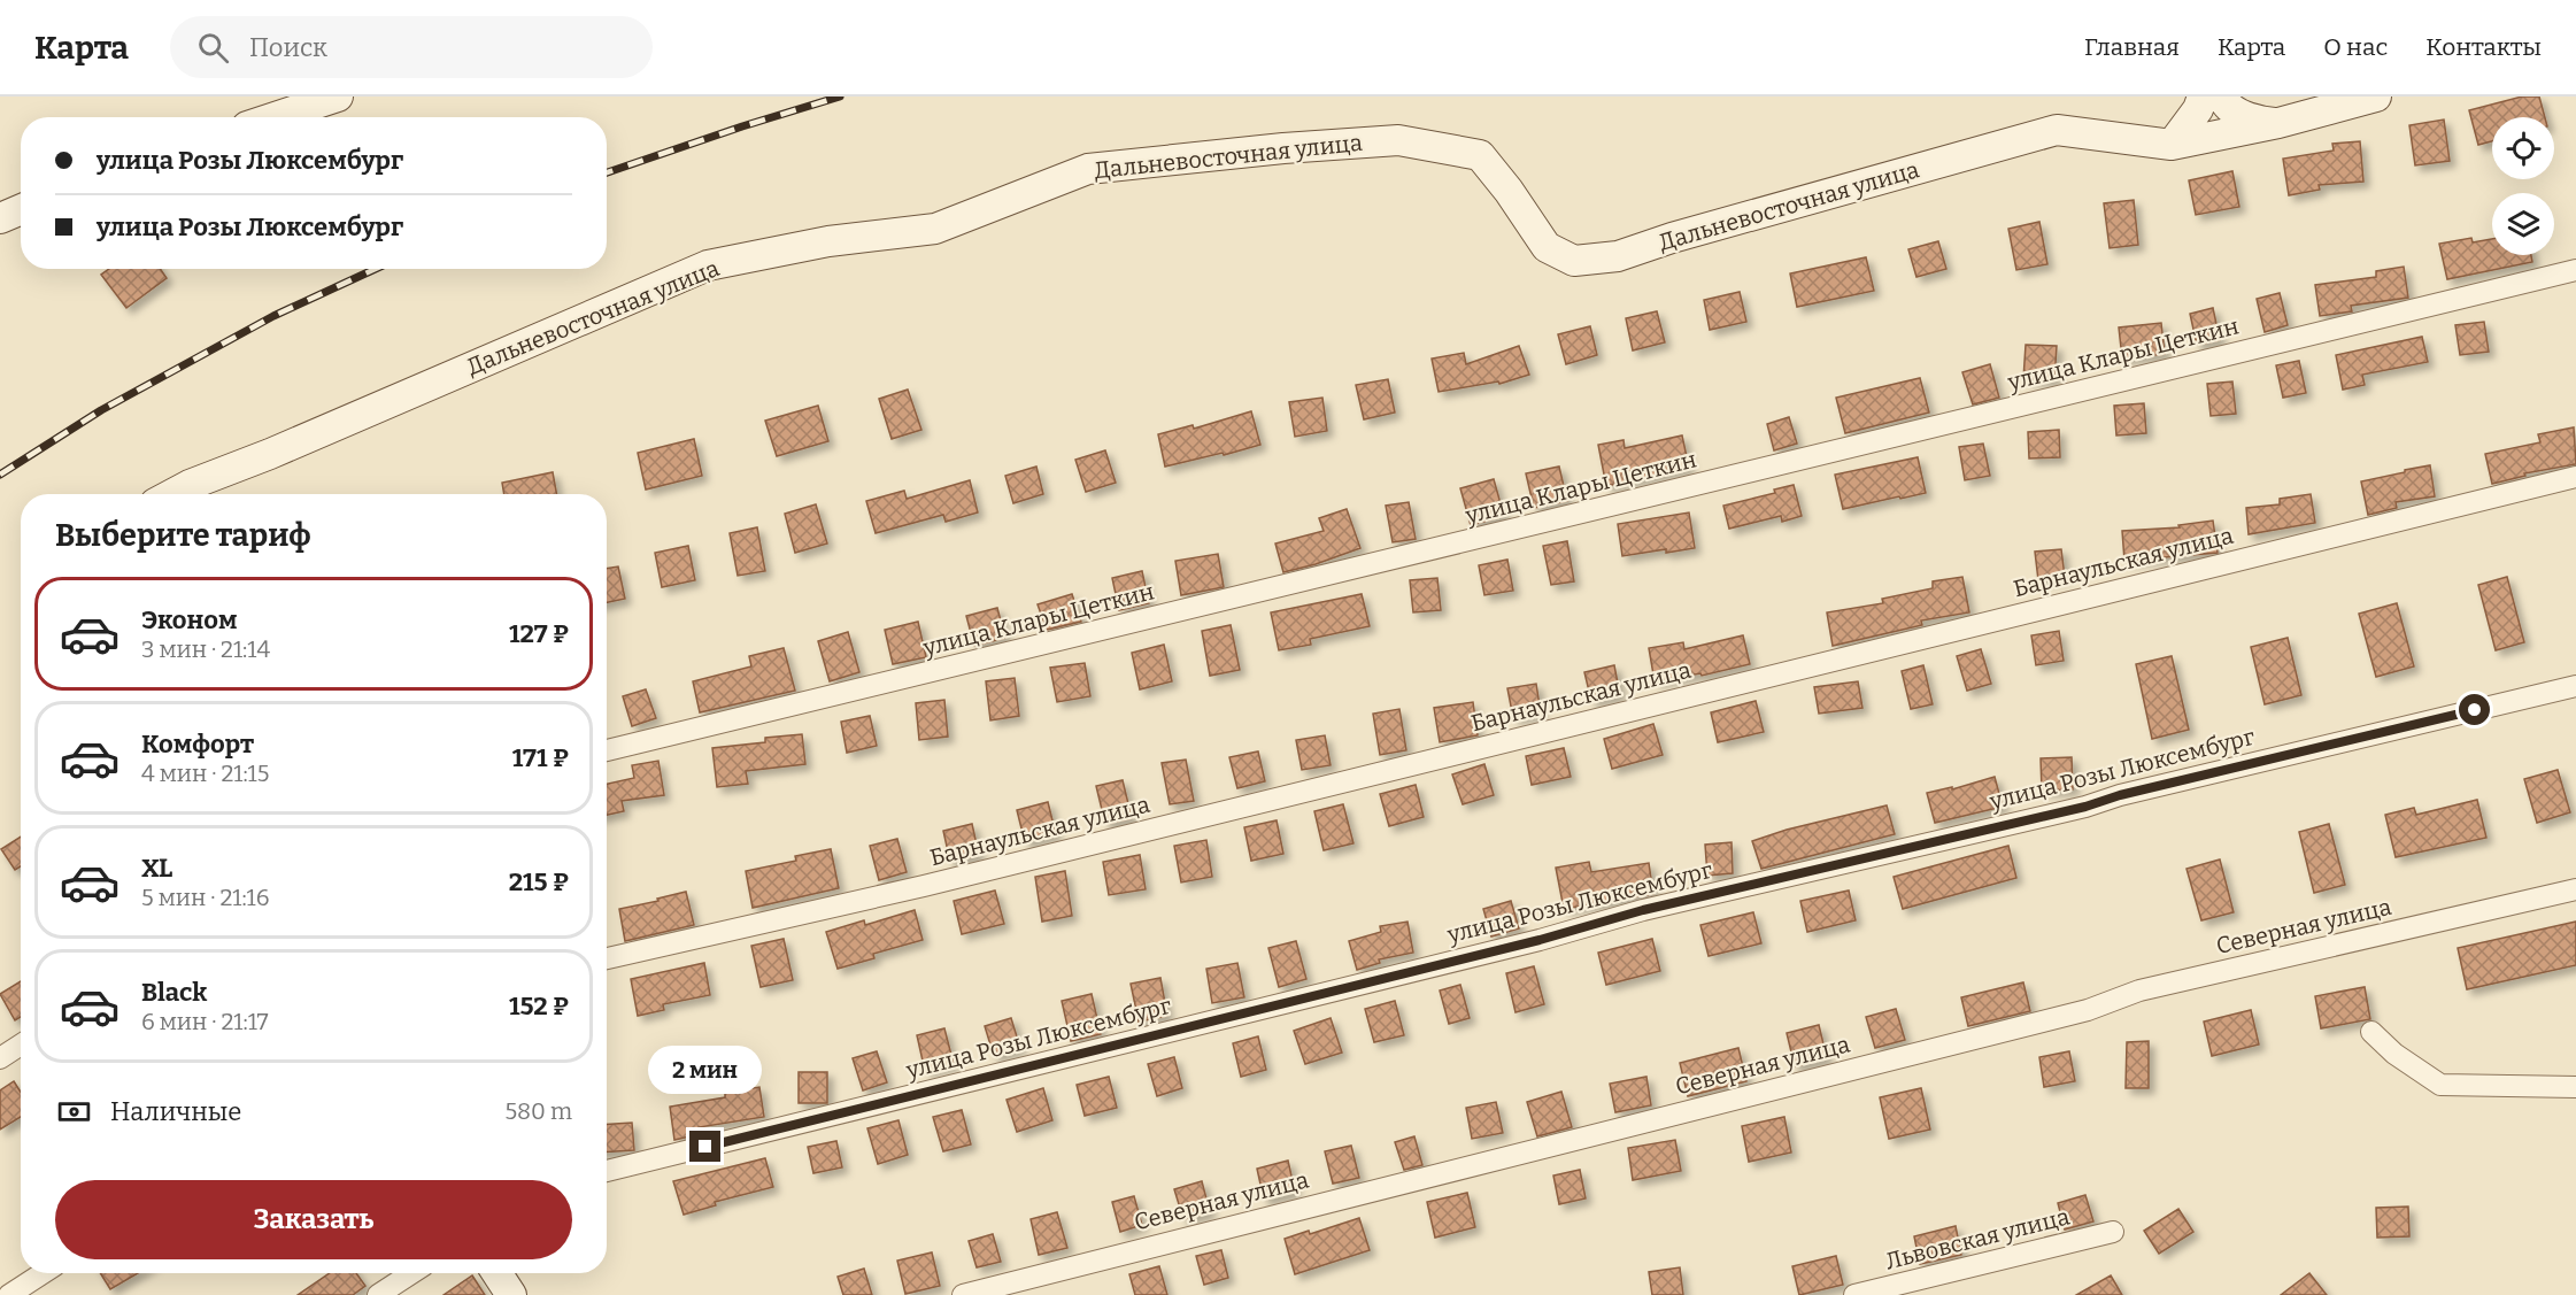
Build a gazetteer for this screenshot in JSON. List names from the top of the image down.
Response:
{
  "streets": {
    "street": [
      "Дальневосточная улица",
      "улица Клары Цеткин",
      "Барнаульская улица",
      "улица Розы Люксембург",
      "Северная улица",
      "Львовская улица"
    ]
  },
  "page": {
    "header": "Карта",
    "search": "Поиск",
    "nav": [
      "Главная",
      "Карта",
      "О нас",
      "Контакты"
    ],
    "banner": ["улица Розы Люксембург", "улица Розы Люксембург"],
    "heading": "Выберите тариф",
    "list": [
      {
        "name": "Эконом",
        "note": "3 мин · 21:14",
        "value": "127 ₽"
      },
      {
        "name": "Комфорт",
        "note": "4 мин · 21:15",
        "value": "171 ₽"
      },
      {
        "name": "XL",
        "note": "5 мин · 21:16",
        "value": "215 ₽"
      },
      {
        "name": "Black",
        "note": "6 мин · 21:17",
        "value": "152 ₽"
      }
    ],
    "bubble": "2 мин",
    "pay": ["Наличные", "580 m"],
    "buttons": "Заказать"
  }
}
